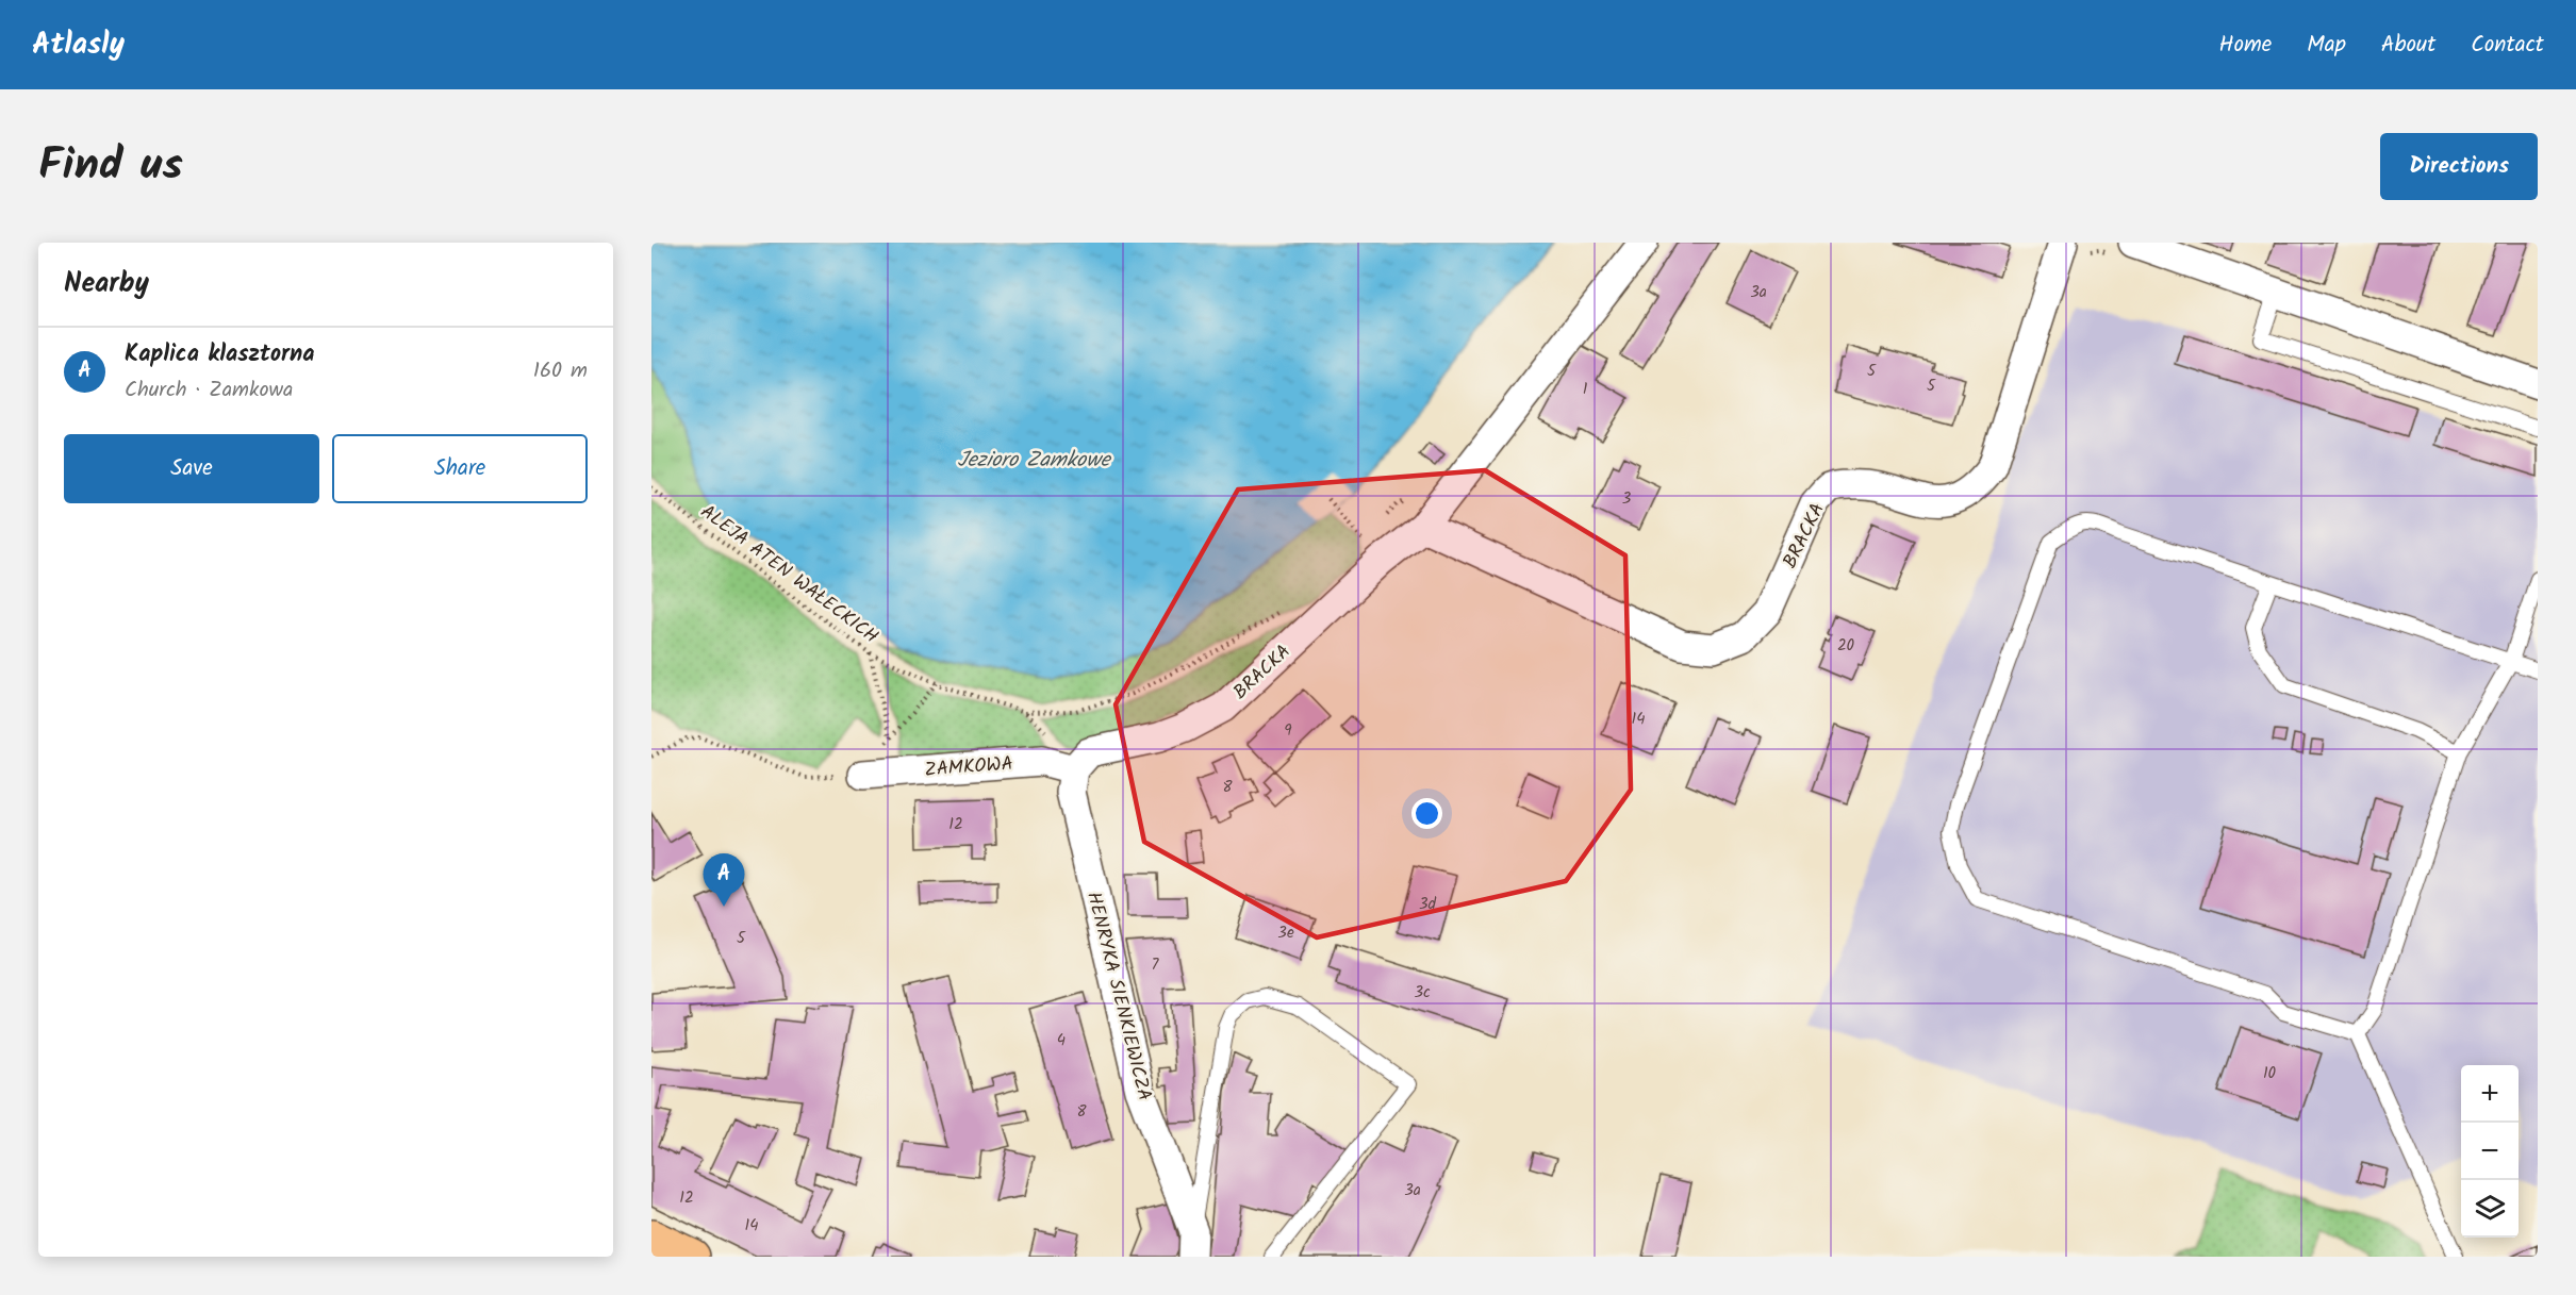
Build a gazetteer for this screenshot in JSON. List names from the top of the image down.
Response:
{
  "streets": {
    "street": ["BRACKA", "ZAMKOWA", "HENRYKA SIENKIEWICZA"],
    "path": ["ALEJA ATEN WAŁECKICH"]
  },
  "crossings": [
    ["BRACKA", "ZAMKOWA"],
    ["BRACKA", "HENRYKA SIENKIEWICZA"],
    ["ZAMKOWA", "HENRYKA SIENKIEWICZA"]
  ],
  "water": ["Jezioro Zamkowe"],
  "house_numbers": [
    "3a",
    "5",
    "5",
    "1",
    "3",
    "20",
    "14",
    "9",
    "8",
    "12",
    "3d",
    "3e",
    "5",
    "7",
    "3c",
    "4",
    "10",
    "8",
    "3a",
    "12",
    "14"
  ],
  "page": {
    "header": "Atlasly",
    "nav": [
      "Home",
      "Map",
      "About",
      "Contact"
    ],
    "title": "Find us",
    "buttons": [
      "Directions",
      ["Save", "Share"]
    ],
    "heading": "Nearby",
    "list": [
      {
        "mark": "A",
        "name": "Kaplica klasztorna",
        "note": "Church · Zamkowa",
        "value": "160 m"
      }
    ],
    "pins": "A",
    "map_buttons": ["+", "−"]
  }
}
